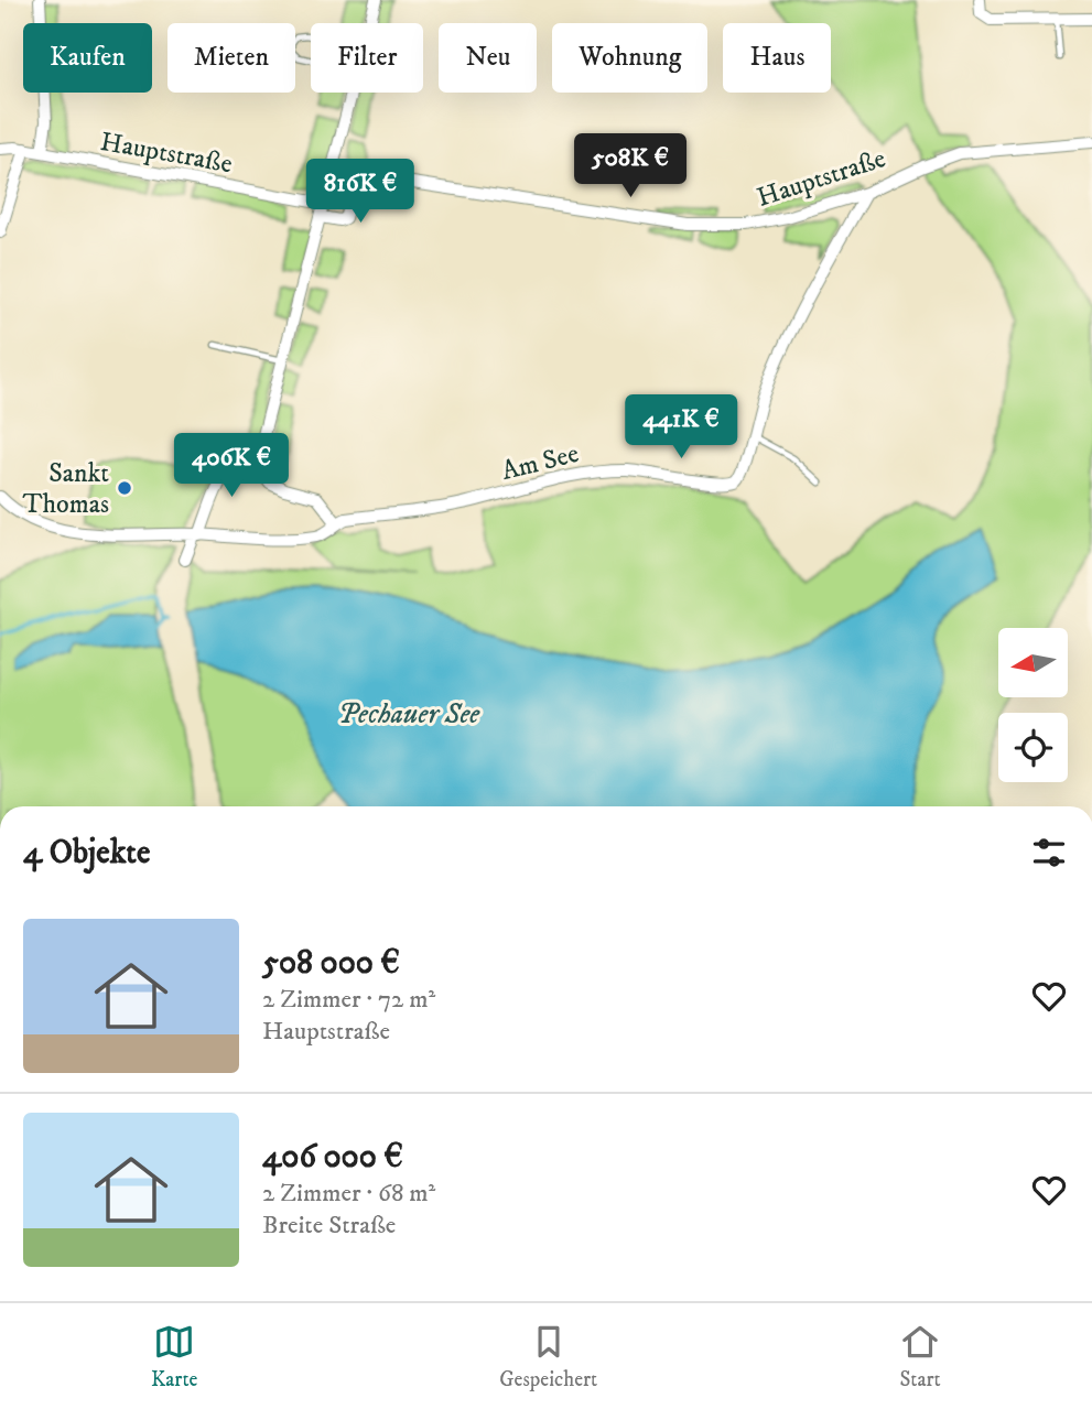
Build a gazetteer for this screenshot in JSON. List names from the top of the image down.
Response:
{
  "streets": {
    "street": ["Hauptstraße", "Am See"]
  },
  "crossings": [
    ["Hauptstraße", "Am See"]
  ],
  "water": ["Pechauer See"],
  "places": ["Sankt Thomas"],
  "north": "left",
  "page": {
    "chip": [
      "Kaufen",
      "Mieten",
      "Filter",
      "Neu",
      "Wohnung",
      "Haus"
    ],
    "price": [
      "508K €",
      "816K €",
      "441K €",
      "406K €"
    ],
    "heading": "4 Objekte",
    "list": [
      {
        "name": "508 000 €",
        "note": "2 Zimmer · 72 m² · Hauptstraße"
      },
      {
        "name": "406 000 €",
        "note": "2 Zimmer · 68 m² · Breite Straße"
      }
    ],
    "tabs": ["Karte", "Gespeichert", "Start"]
  }
}
